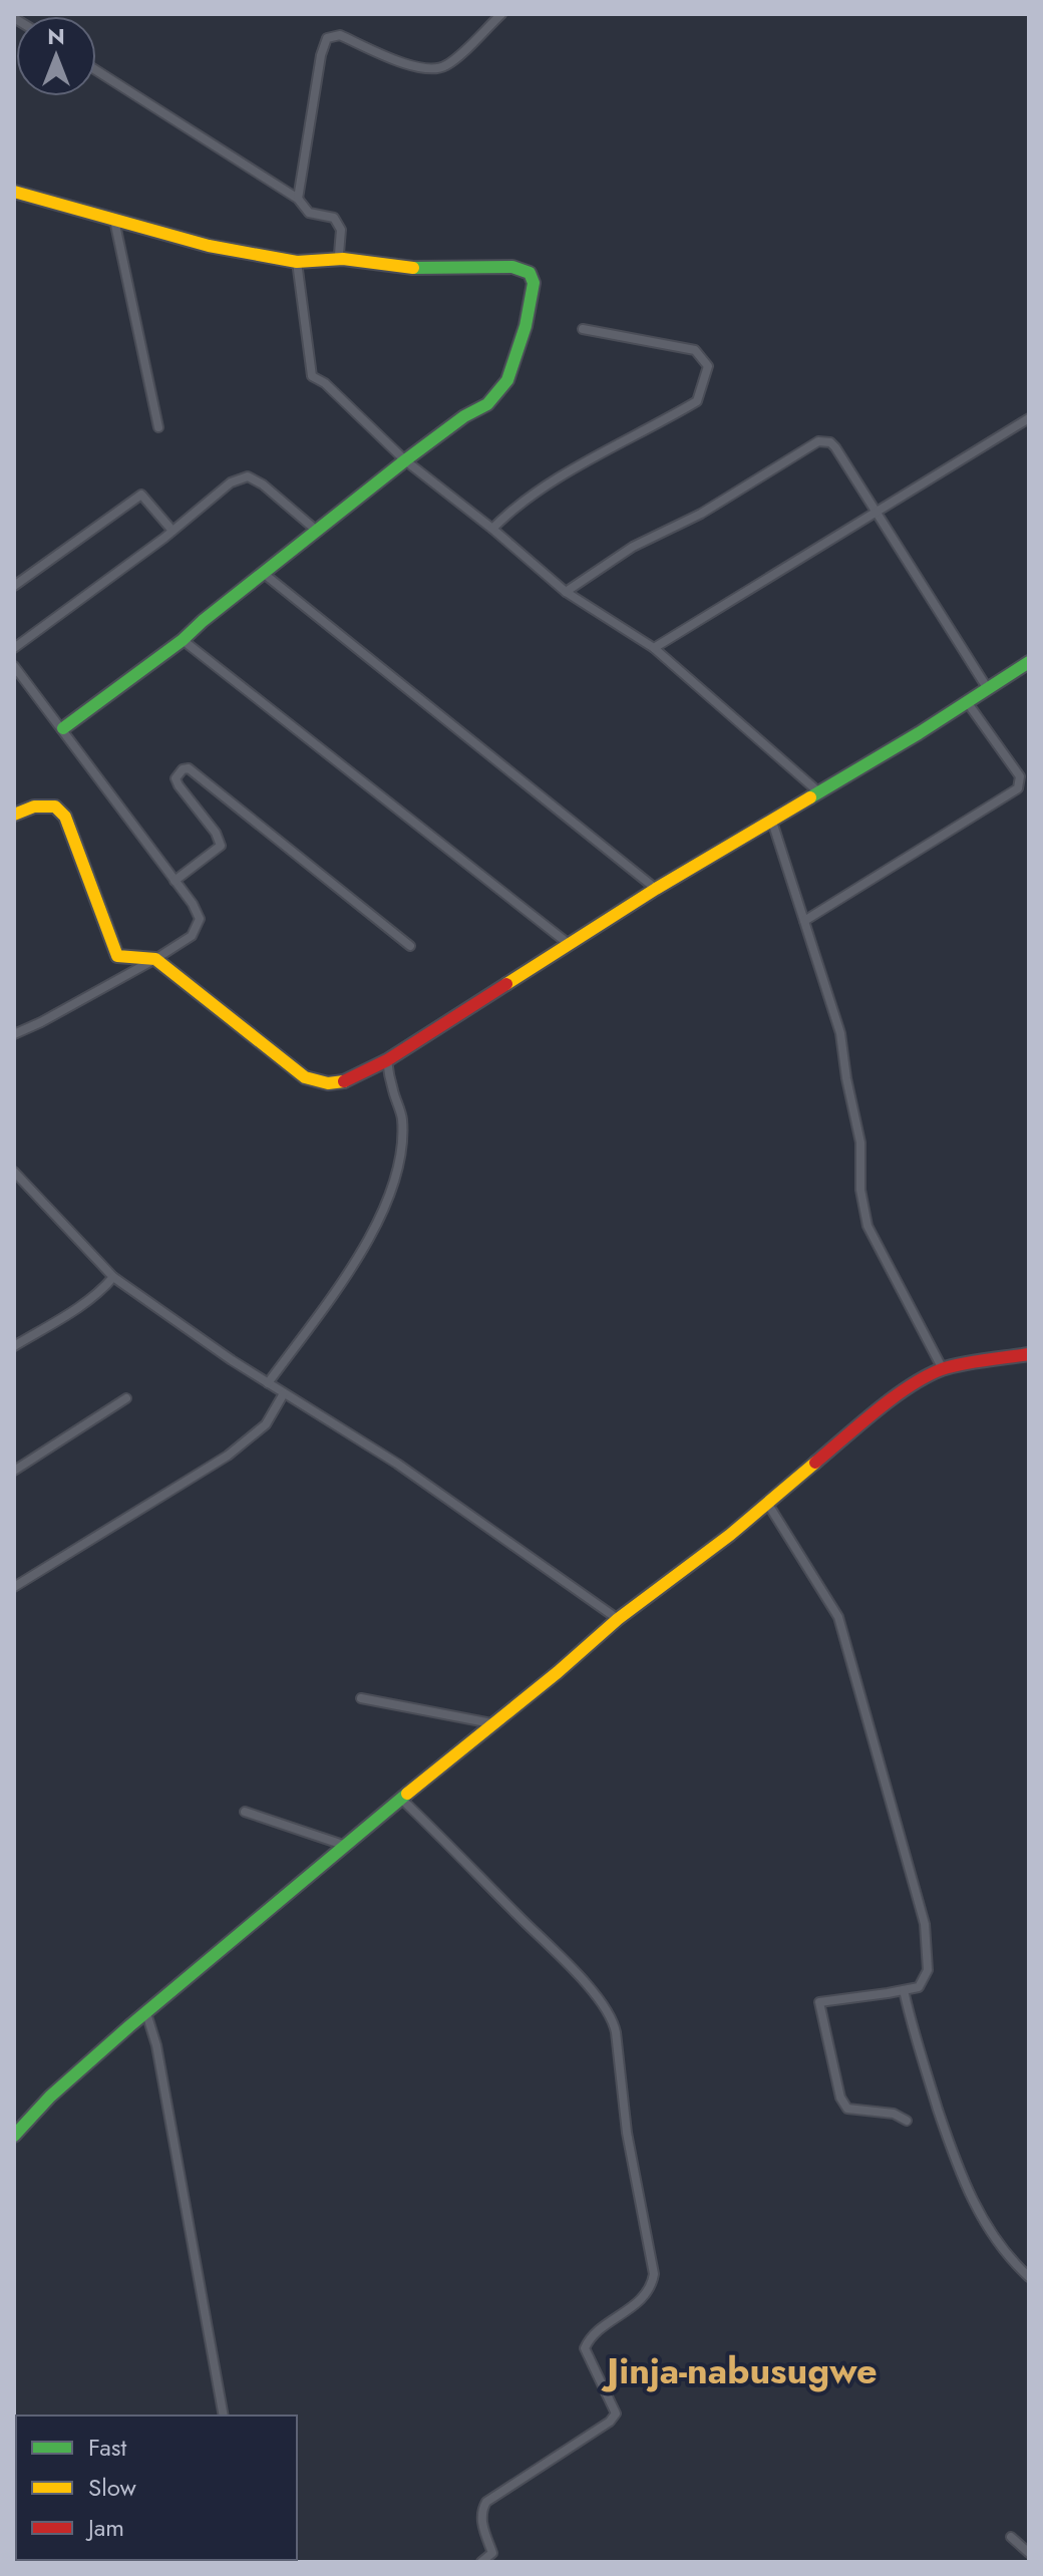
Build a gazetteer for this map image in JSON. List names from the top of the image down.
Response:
{
  "districts": ["Jinja-nabusugwe"],
  "legend": ["Fast", "Slow", "Jam"],
  "north": "top"
}
